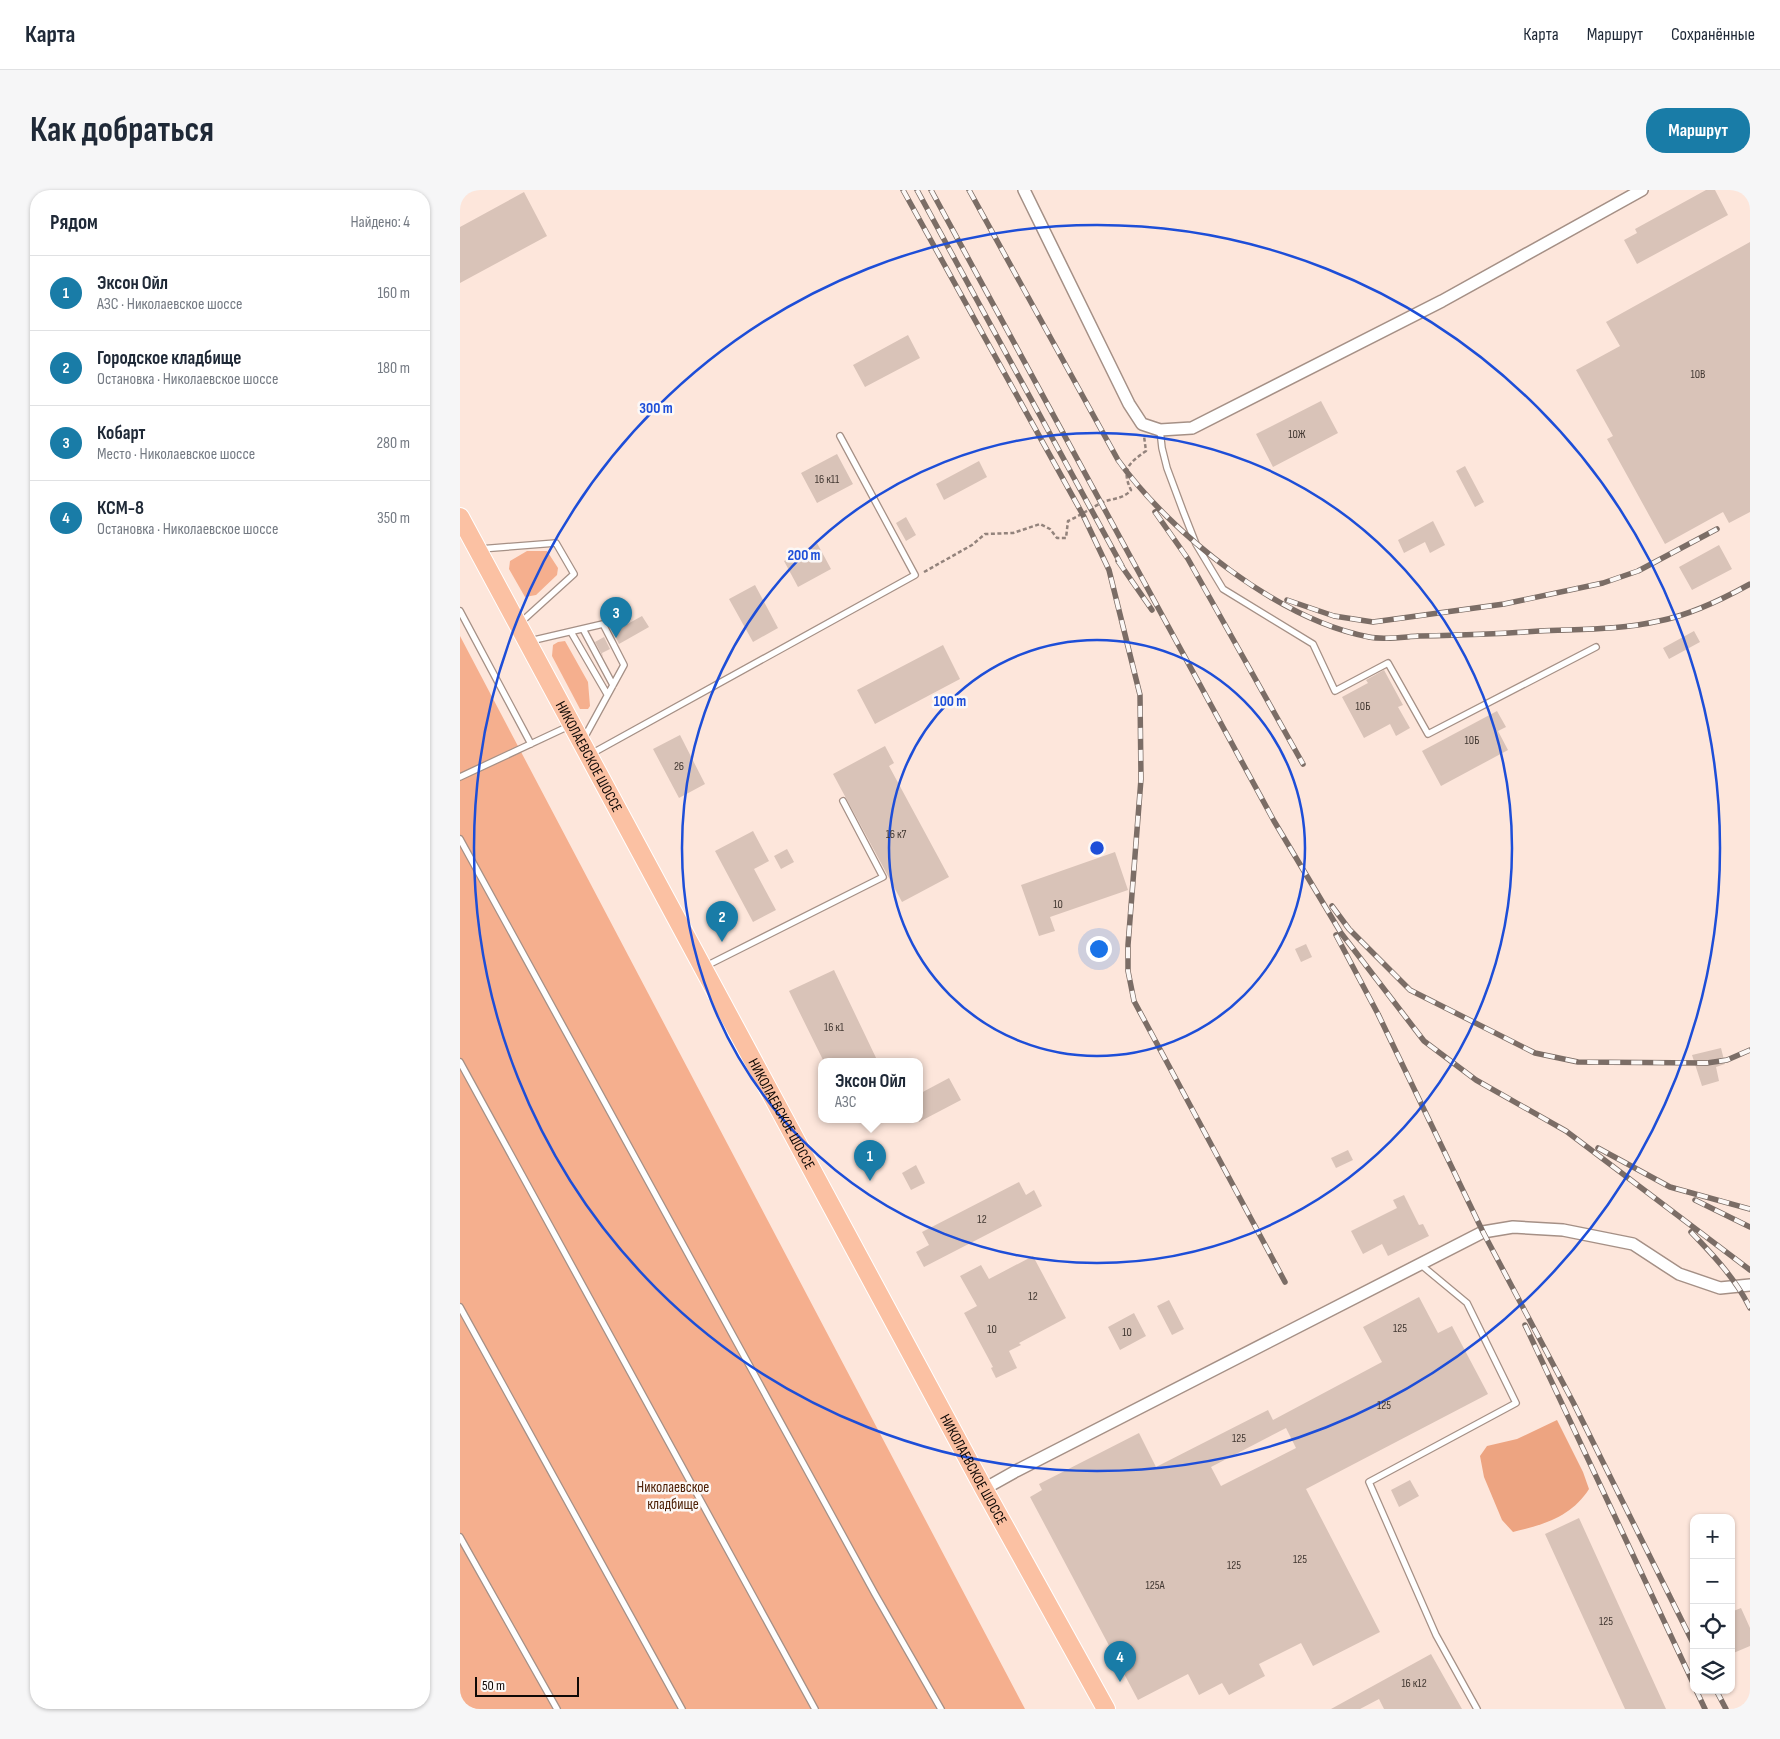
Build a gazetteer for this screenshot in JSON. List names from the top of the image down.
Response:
{
  "streets": {
    "main road": ["НИКОЛАЕВСКОЕ ШОССЕ"]
  },
  "parks": ["Николаевское кладбище"],
  "house_numbers": [
    "10В",
    "10Ж",
    "16 к11",
    "10Б",
    "10Б",
    "26",
    "16 к7",
    "10",
    "16 к1",
    "12",
    "12",
    "125",
    "10",
    "10",
    "125",
    "125",
    "125",
    "125",
    "125А",
    "125",
    "16 к12"
  ],
  "scale_bar": "50 m",
  "page": {
    "header": "Карта",
    "nav": ["Карта", "Маршрут", "Сохранённые"],
    "buttons": "Маршрут",
    "title": "Как добраться",
    "heading": ["Рядом", "Найдено: 4"],
    "list": [
      {
        "mark": "1",
        "name": "Эксон Ойл",
        "note": "АЗС · Николаевское шоссе",
        "value": "160 m"
      },
      {
        "mark": "2",
        "name": "Городское кладбище",
        "note": "Остановка · Николаевское шоссе",
        "value": "180 m"
      },
      {
        "mark": "3",
        "name": "Кобарт",
        "note": "Место · Николаевское шоссе",
        "value": "280 m"
      },
      {
        "mark": "4",
        "name": "КСМ-8",
        "note": "Остановка · Николаевское шоссе",
        "value": "350 m"
      }
    ],
    "pins": [
      "3",
      "2",
      "1",
      "4"
    ],
    "popup": ["Эксон Ойл", "АЗС"],
    "map_buttons": ["+", "−"],
    "scale": "50 m"
  },
  "rings": ["300 m", "200 m", "100 m"]
}
